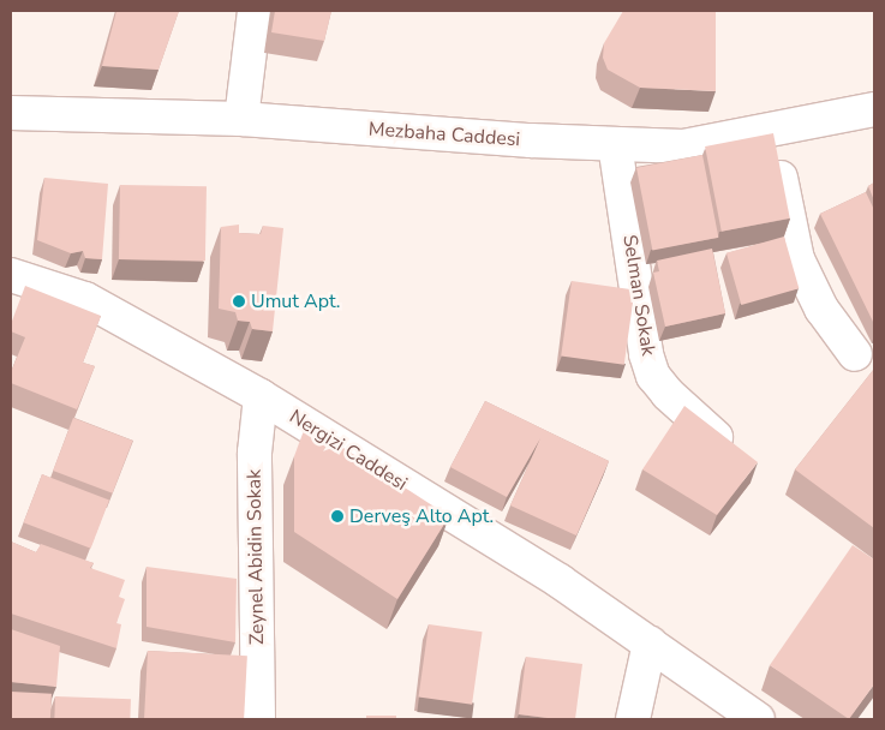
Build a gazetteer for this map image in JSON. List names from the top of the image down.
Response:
{
  "streets": {
    "street": [
      "Mezbaha Caddesi",
      "Selman Sokak",
      "Nergizi Caddesi",
      "Zeynel Abidin Sokak"
    ]
  },
  "crossings": [
    ["Mezbaha Caddesi", "Selman Sokak"],
    ["Nergizi Caddesi", "Zeynel Abidin Sokak"]
  ],
  "places": ["Umut Apt.", "Derveş Alto Apt."]
}
